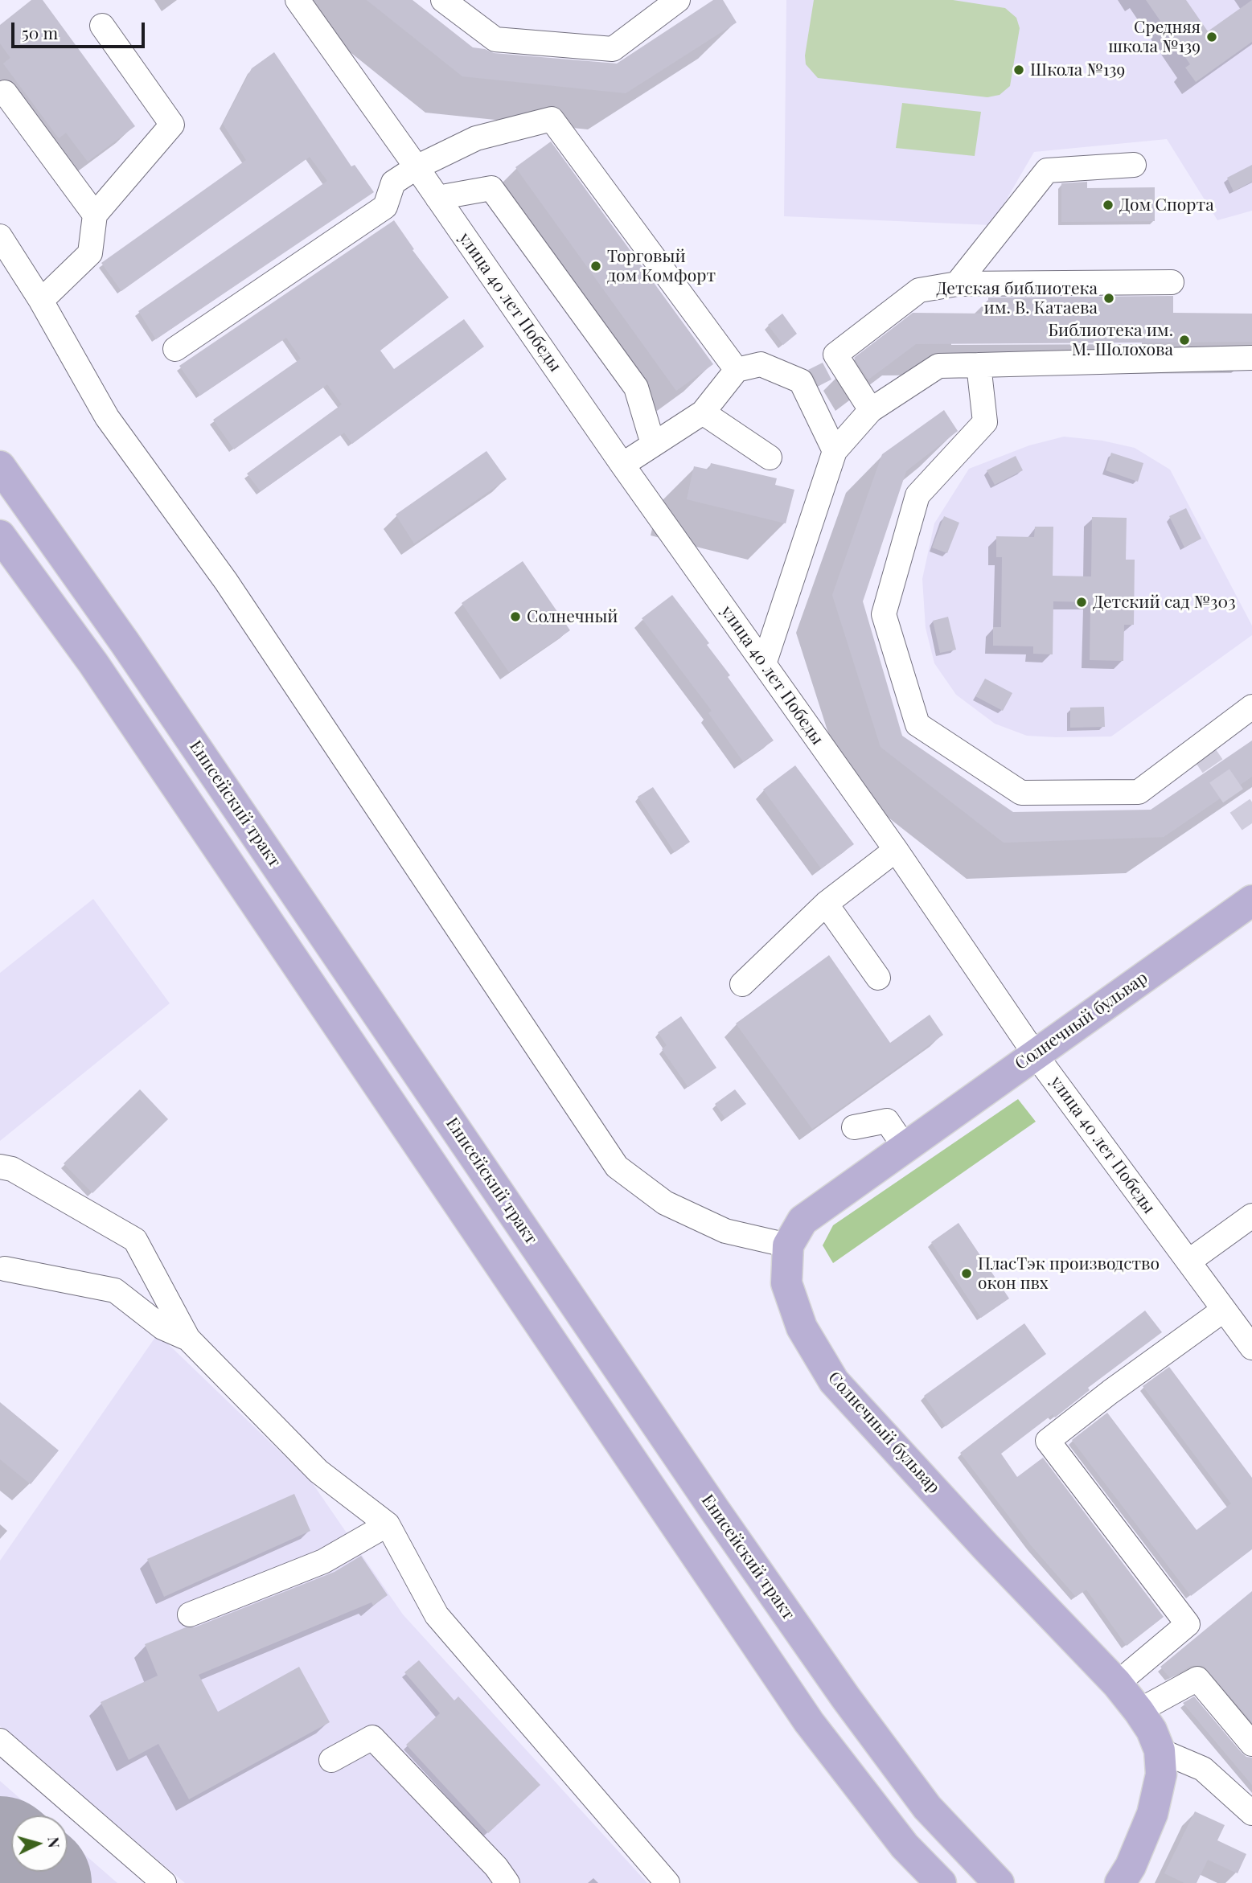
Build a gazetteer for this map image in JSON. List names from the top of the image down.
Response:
{
  "streets": {
    "main road": ["Енисейский тракт", "Солнечный бульвар"],
    "street": ["улица 40 лет Победы"]
  },
  "crossings": [
    ["улица 40 лет Победы", "Солнечный бульвар"]
  ],
  "places": [
    "Средняя школа №139",
    "Школа №139",
    "Дом Спорта",
    "Торговый дом Комфорт",
    "Детская библиотека им. В. Катаева",
    "Библиотека им. М. Шолохова",
    "Детский сад №303",
    "Солнечный",
    "ПласТэк производство окон пвх"
  ],
  "scale_bar": "50 m",
  "north": "right"
}
